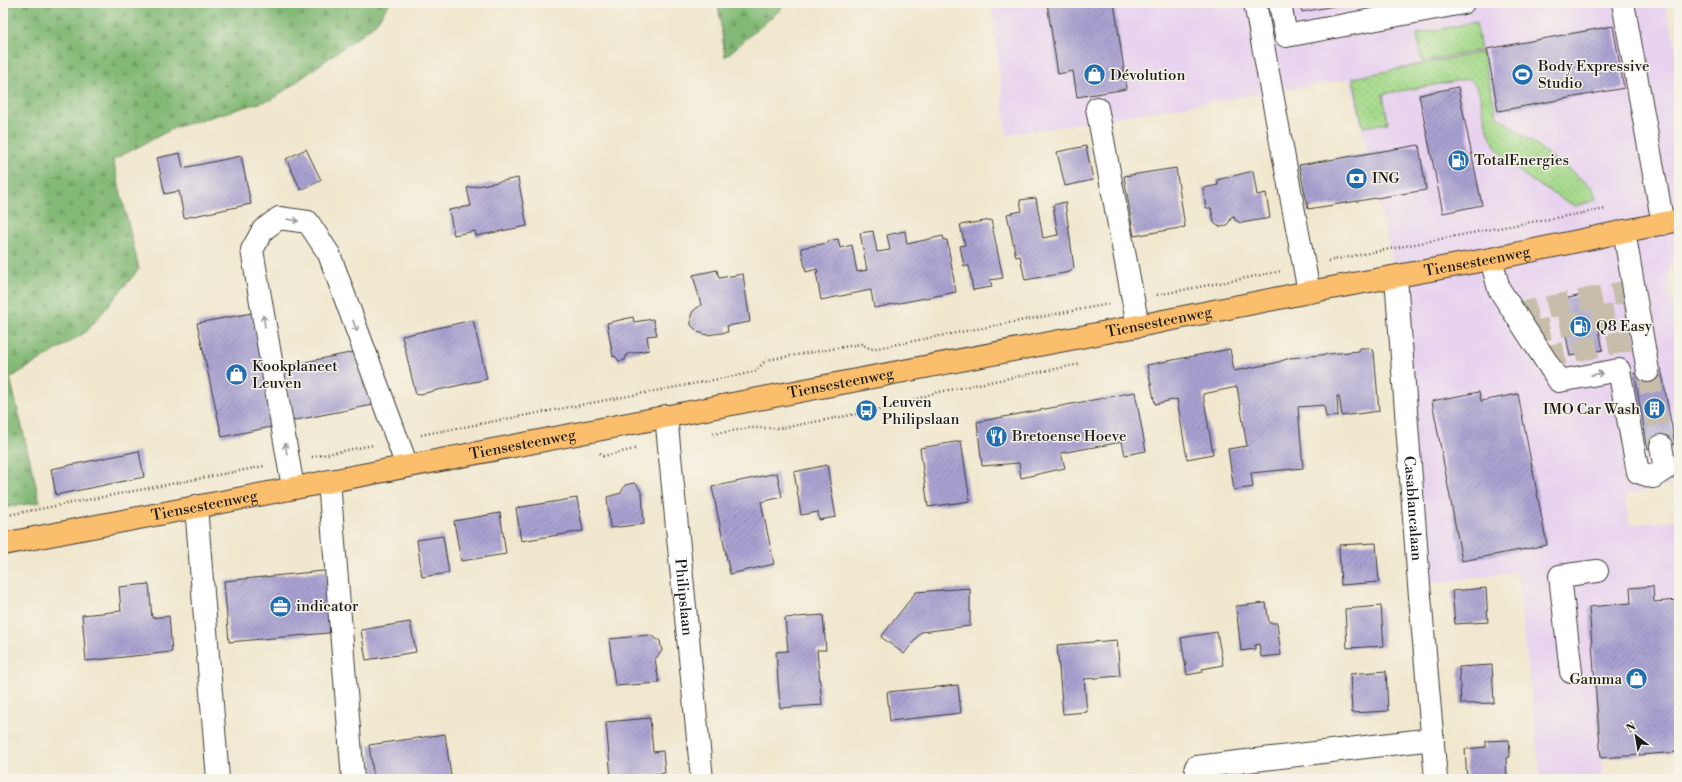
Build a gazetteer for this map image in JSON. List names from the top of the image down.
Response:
{
  "streets": {
    "main road": ["Tiensesteenweg"],
    "street": ["Casablancalaan", "Philipslaan"]
  },
  "crossings": [
    ["Tiensesteenweg", "Casablancalaan"],
    ["Tiensesteenweg", "Philipslaan"]
  ],
  "places": {
    "shop": ["Dévolution", "Kookplaneet Leuven", "Gamma"],
    "sports": ["Body Expressive Studio"],
    "fuel station": ["TotalEnergies", "Q8 Easy"],
    "bank": ["ING"],
    "building": ["IMO Car Wash"],
    "bus stop": ["Leuven Philipslaan"],
    "restaurant": ["Bretoense Hoeve"],
    "office": ["indicator"]
  },
  "north": "top left"
}
